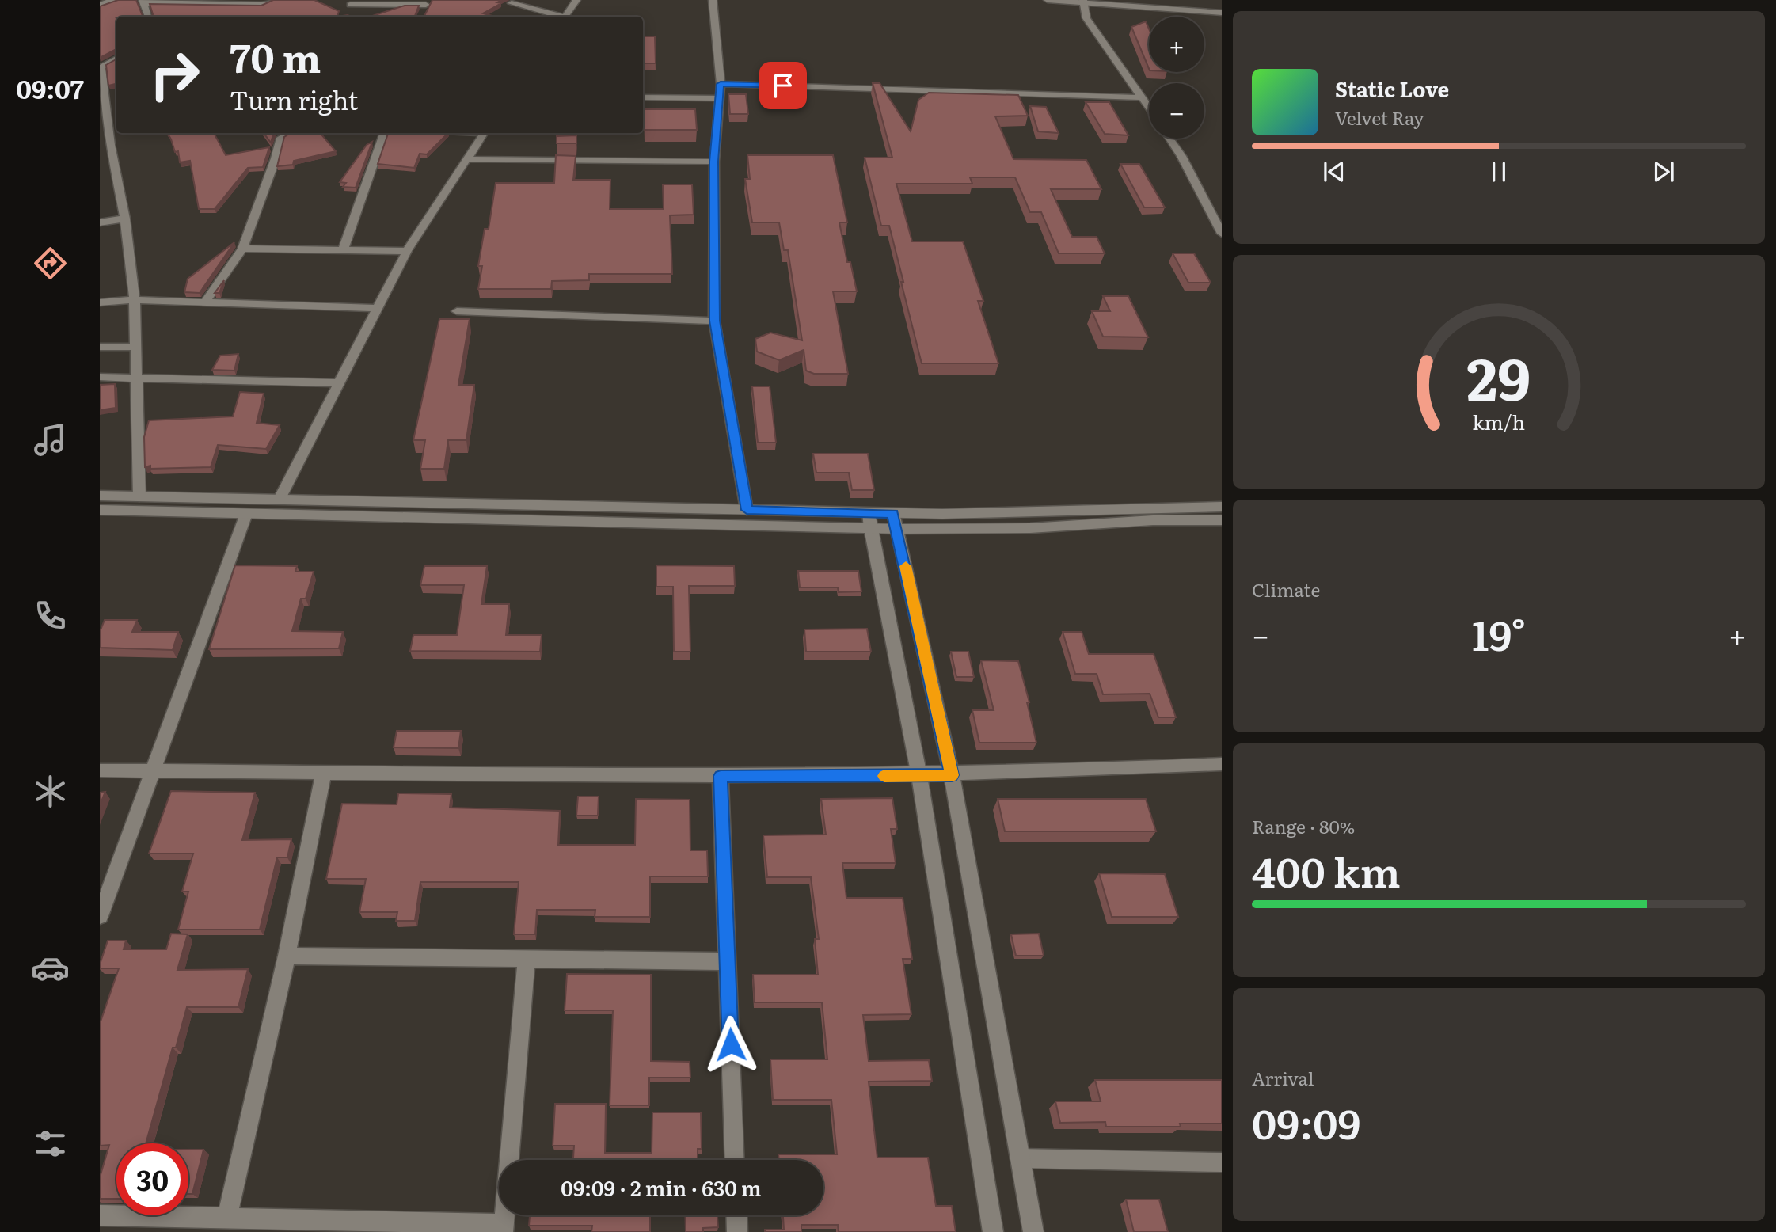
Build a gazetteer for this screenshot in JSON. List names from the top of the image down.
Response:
{
  "page": {
    "tabs": "09:07",
    "map_buttons": ["+", "−"],
    "turn": ["70 m", "Turn right"],
    "song": ["Static Love", "Velvet Ray"],
    "tile": [
      "Climate",
      ["Range · 80%", "400 km"],
      ["Arrival", "09:09"]
    ],
    "heat": ["−", "19°", "+"],
    "limit": "30",
    "trip": "09:09 · 2 min · 630 m",
    "gauge": ["29", "km/h"]
  }
}
